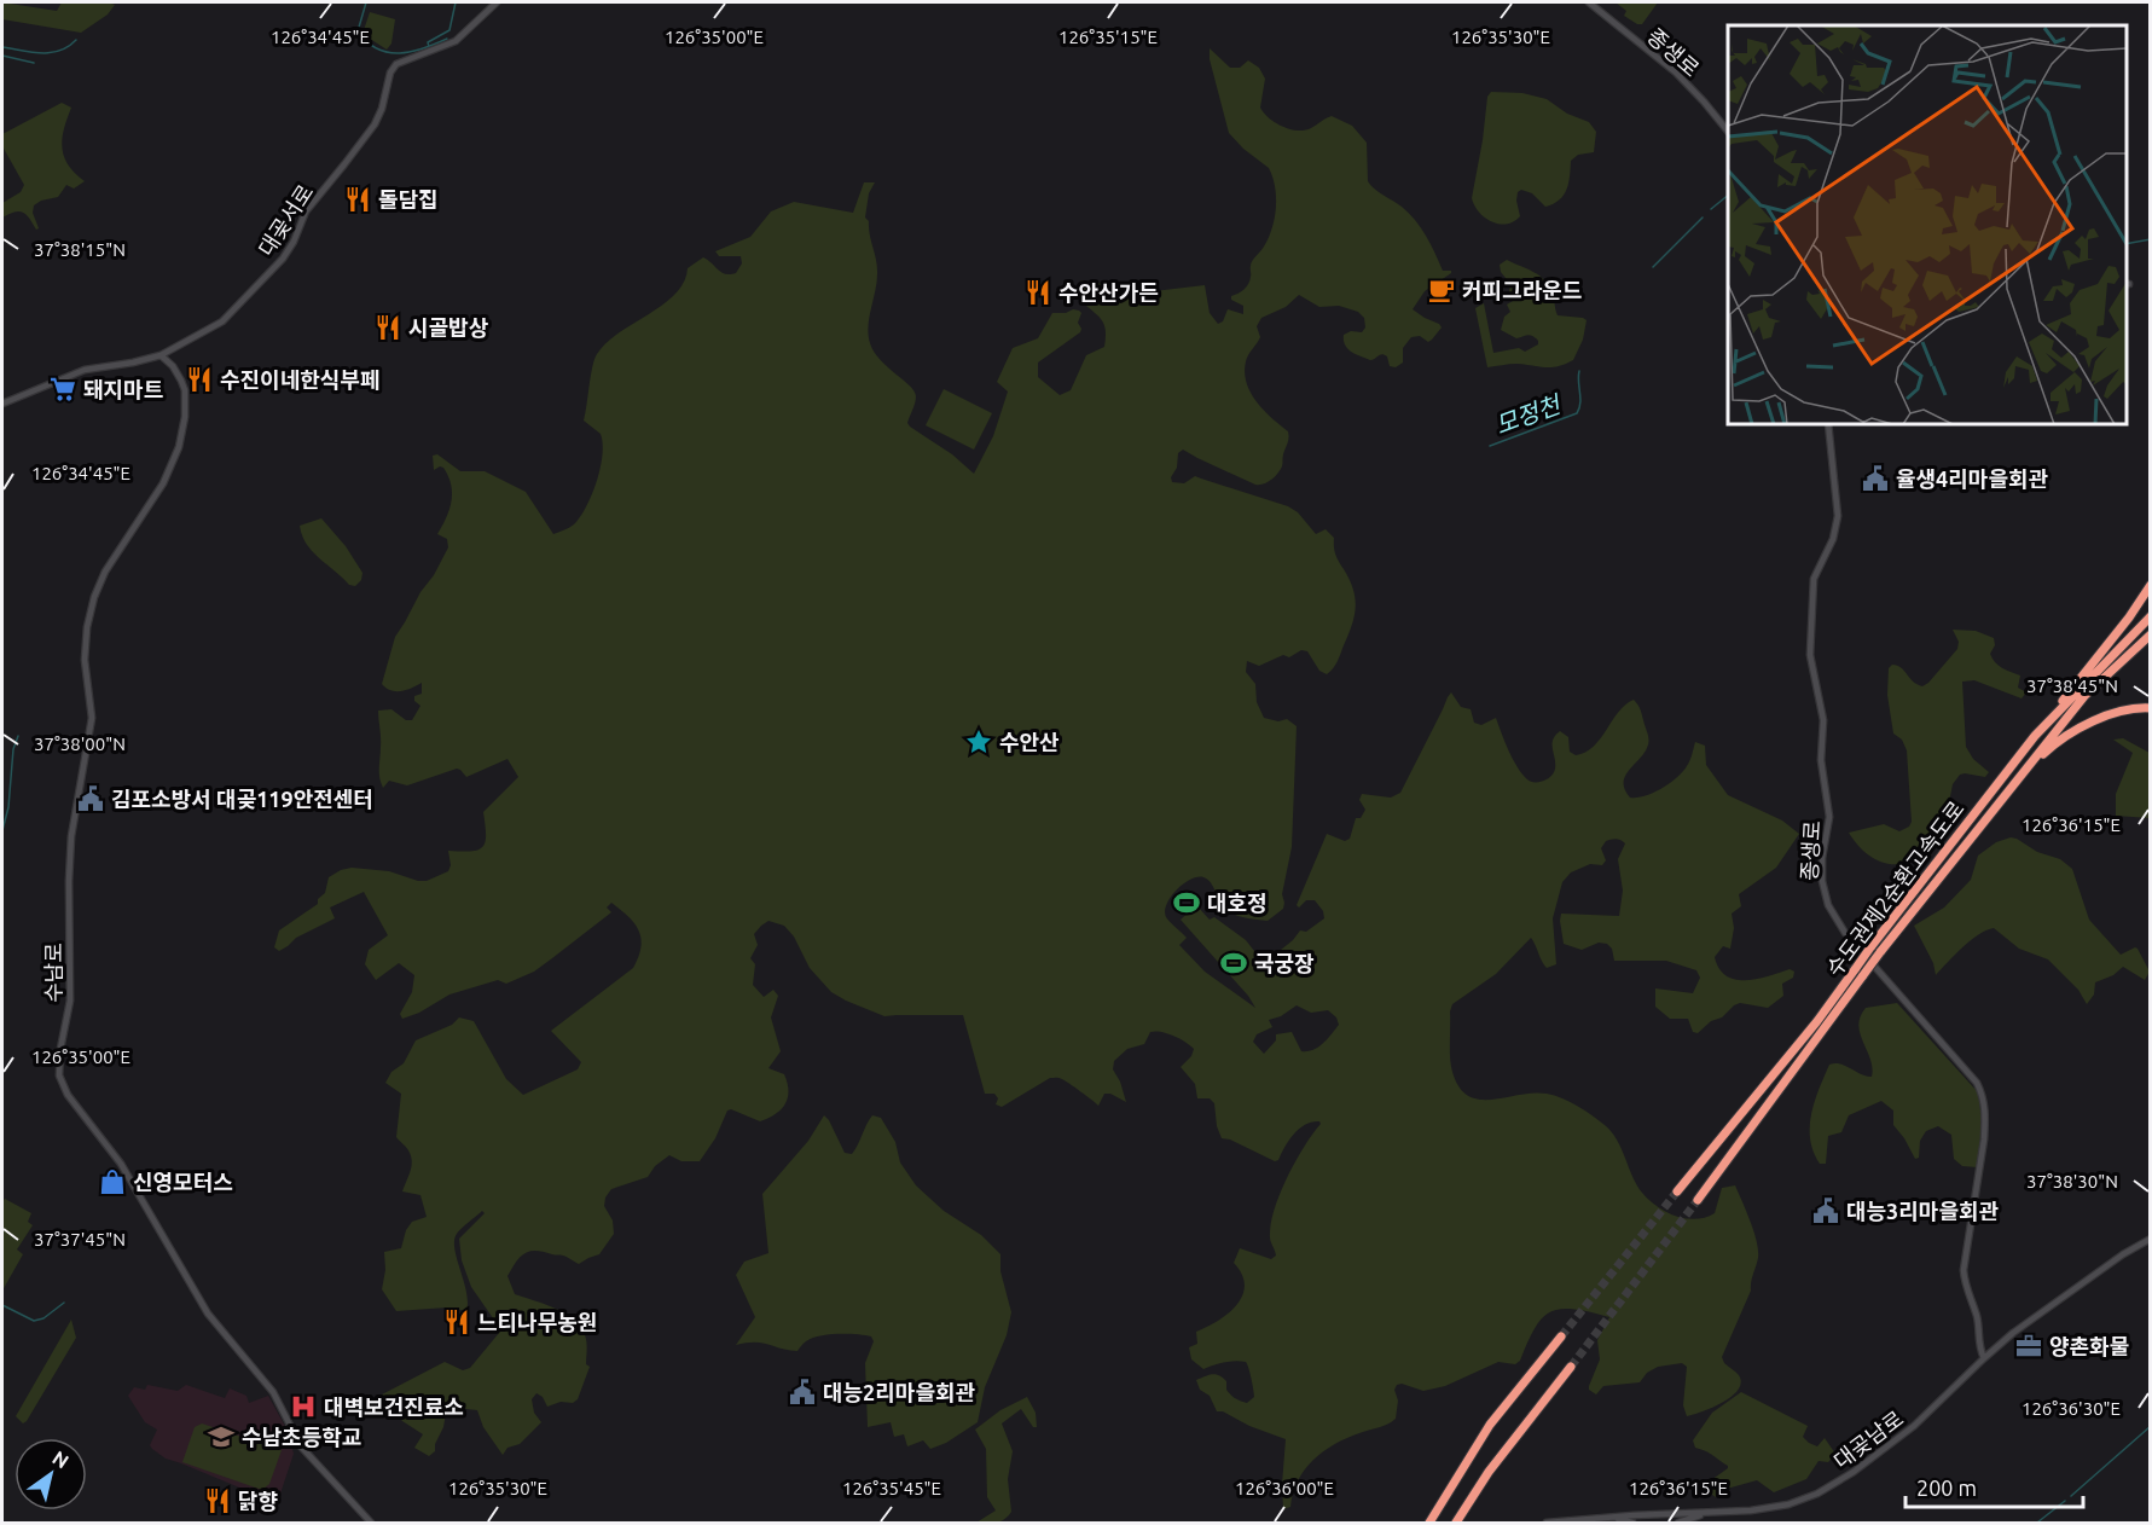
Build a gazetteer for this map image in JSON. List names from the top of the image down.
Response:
{
  "streets": {
    "highway": ["수도권제2순환고속도로"],
    "street": [
      "종생로",
      "대곶서로",
      "수남로",
      "대곶남로"
    ]
  },
  "crossings": [
    ["종생로", "대곶남로"],
    ["대곶서로", "수남로"]
  ],
  "water": ["모정천"],
  "places": {
    "restaurant": [
      "돌담집",
      "수안산가든",
      "시골밥상",
      "수진이네한식부페",
      "느티나무농원",
      "닭향"
    ],
    "cafe": ["커피그라운드"],
    "supermarket": ["돼지마트"],
    "public building": [
      "율생4리마을회관",
      "김포소방서 대곶119안전센터",
      "대능3리마을회관",
      "대능2리마을회관"
    ],
    "place": ["수안산"],
    "sports": ["대호정", "국궁장"],
    "shop": ["신영모터스"],
    "office": ["양촌화물"],
    "hospital": ["대벽보건진료소"],
    "school or university": ["수남초등학교"]
  },
  "scale_bar": "200 m",
  "north": "top right",
  "coordinates": [
    "126°34'45\"E",
    "126°35'15\"E",
    "126°35'30\"E",
    "126°35'00\"E",
    "37°38'15\"N",
    "37°38'45\"N",
    "37°38'00\"N",
    "126°36'15\"E",
    "37°38'30\"N",
    "37°37'45\"N",
    "126°36'30\"E",
    "126°35'45\"E",
    "126°36'00\"E"
  ]
}
